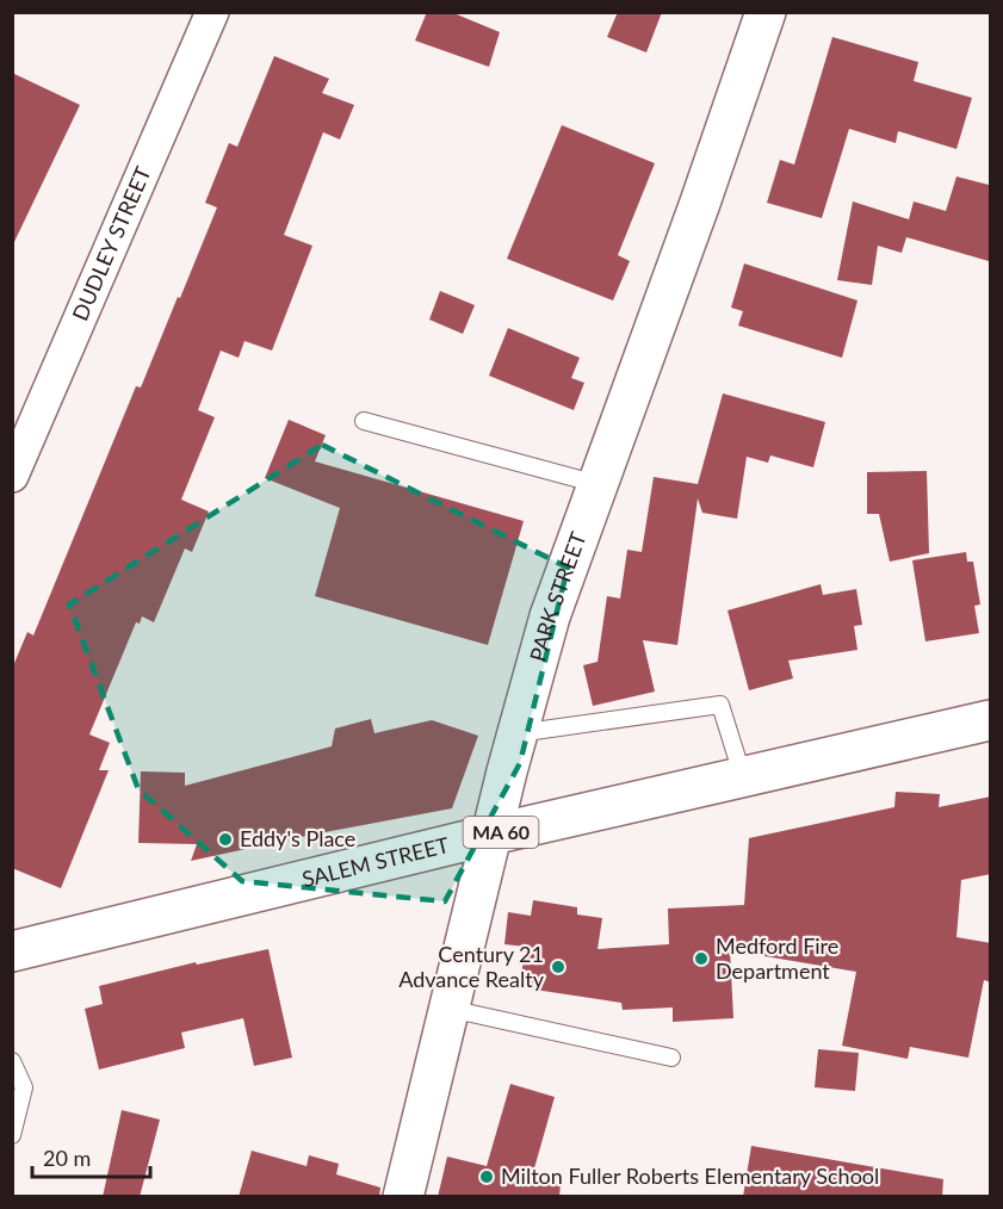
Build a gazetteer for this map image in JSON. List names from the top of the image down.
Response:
{
  "streets": {
    "street": [
      "DUDLEY STREET",
      "PARK STREET",
      "MA 60",
      "SALEM STREET"
    ]
  },
  "crossings": [
    ["PARK STREET", "SALEM STREET"]
  ],
  "places": [
    "Eddy's Place",
    "Medford Fire Department",
    "Century 21 Advance Realty",
    "Milton Fuller Roberts Elementary School"
  ],
  "scale_bar": "20 m"
}
